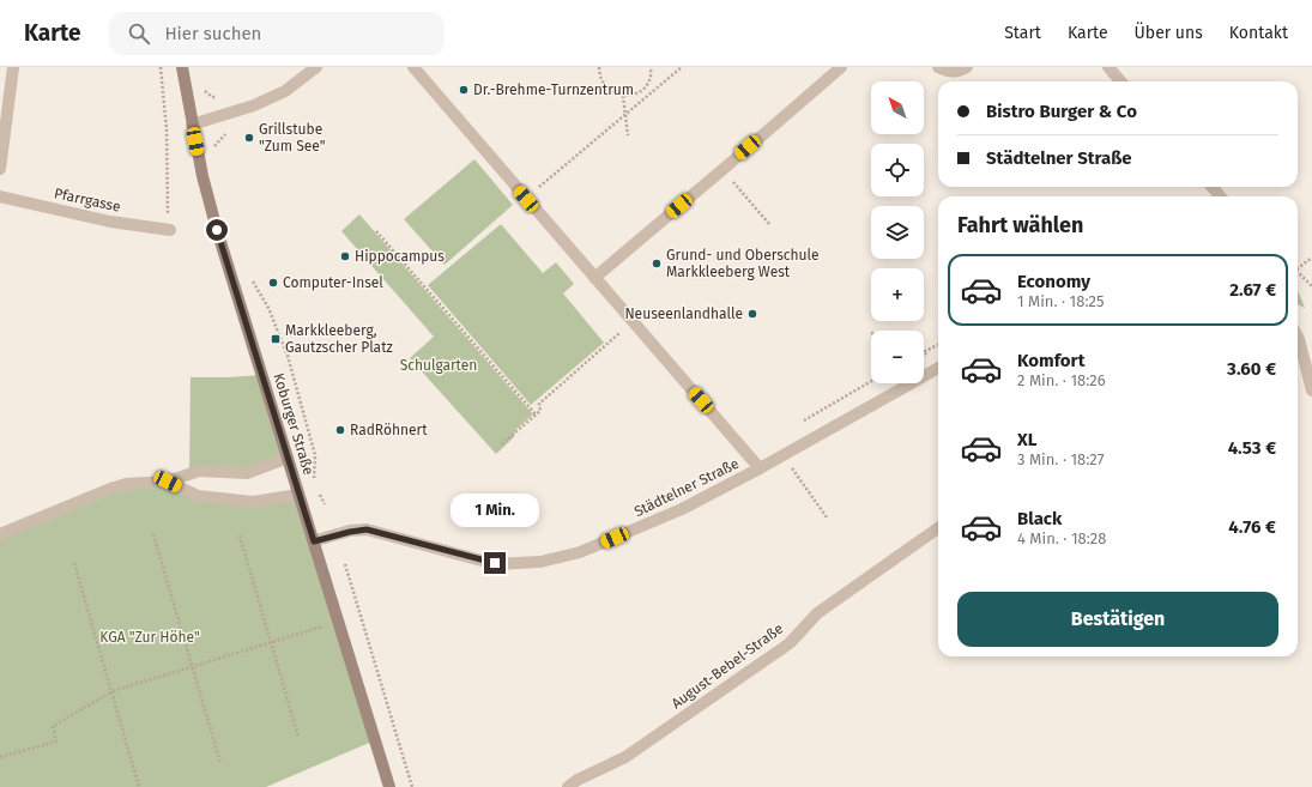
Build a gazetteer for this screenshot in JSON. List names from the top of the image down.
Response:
{
  "streets": {
    "main road": ["Koburger Straße"],
    "street": ["Pfarrgasse", "Städtelner Straße", "August-Bebel-Straße"]
  },
  "crossings": [
    ["Koburger Straße", "Städtelner Straße"]
  ],
  "parks": ["Schulgarten", "KGA \"Zur Höhe\""],
  "places": {
    "other": [
      "Dr.-Brehme-Turnzentrum",
      "Grillstube \"Zum See\"",
      "Hippocampus",
      "Grund- und Oberschule Markkleeberg West",
      "Computer-Insel",
      "Neuseenlandhalle",
      "RadRöhnert"
    ],
    "transit": ["Markkleeberg, Gautzscher Platz"]
  },
  "north": "top left",
  "page": {
    "header": "Karte",
    "search": "Hier suchen",
    "nav": [
      "Start",
      "Karte",
      "Über uns",
      "Kontakt"
    ],
    "map_buttons": ["+", "−"],
    "banner": ["Bistro Burger & Co", "Städtelner Straße"],
    "heading": "Fahrt wählen",
    "list": [
      {
        "name": "Economy",
        "note": "1 Min. · 18:25",
        "value": "2.67 €"
      },
      {
        "name": "Komfort",
        "note": "2 Min. · 18:26",
        "value": "3.60 €"
      },
      {
        "name": "XL",
        "note": "3 Min. · 18:27",
        "value": "4.53 €"
      },
      {
        "name": "Black",
        "note": "4 Min. · 18:28",
        "value": "4.76 €"
      }
    ],
    "bubble": "1 Min.",
    "buttons": "Bestätigen"
  }
}
